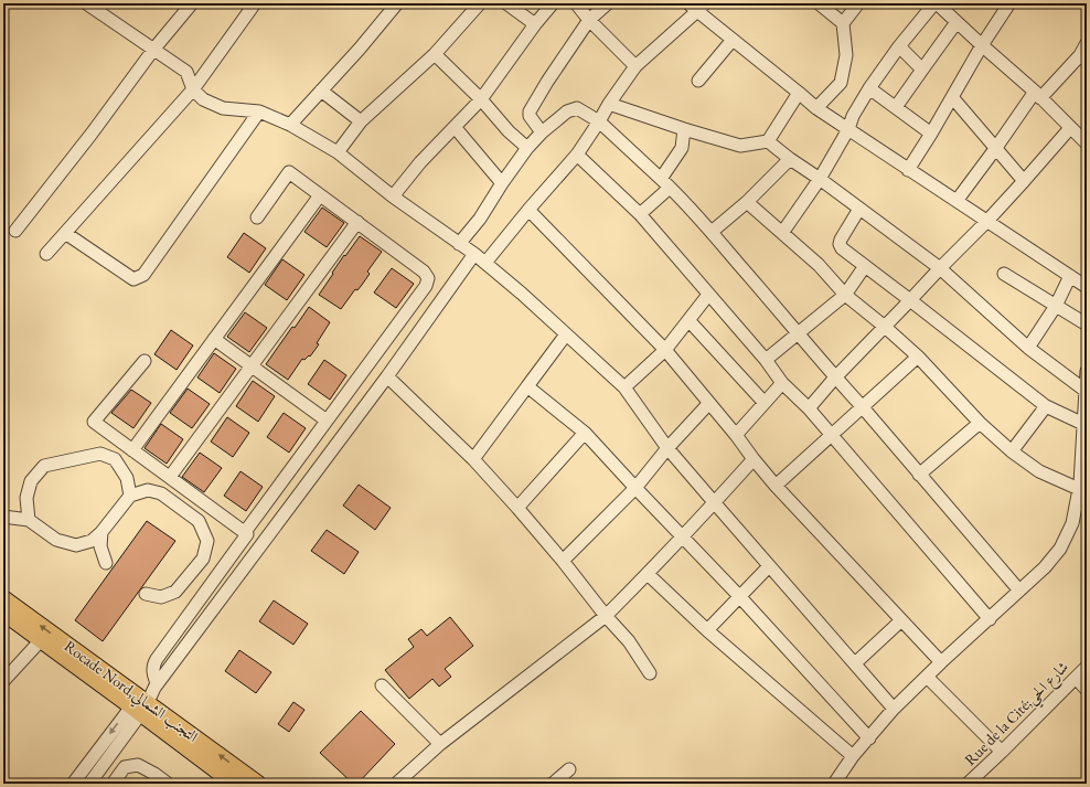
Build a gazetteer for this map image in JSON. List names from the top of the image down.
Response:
{
  "streets": {
    "main road": ["Rocade Nord,التجنب الشمالي"],
    "street": ["Rue de la Cité;شارع الحي"]
  }
}
